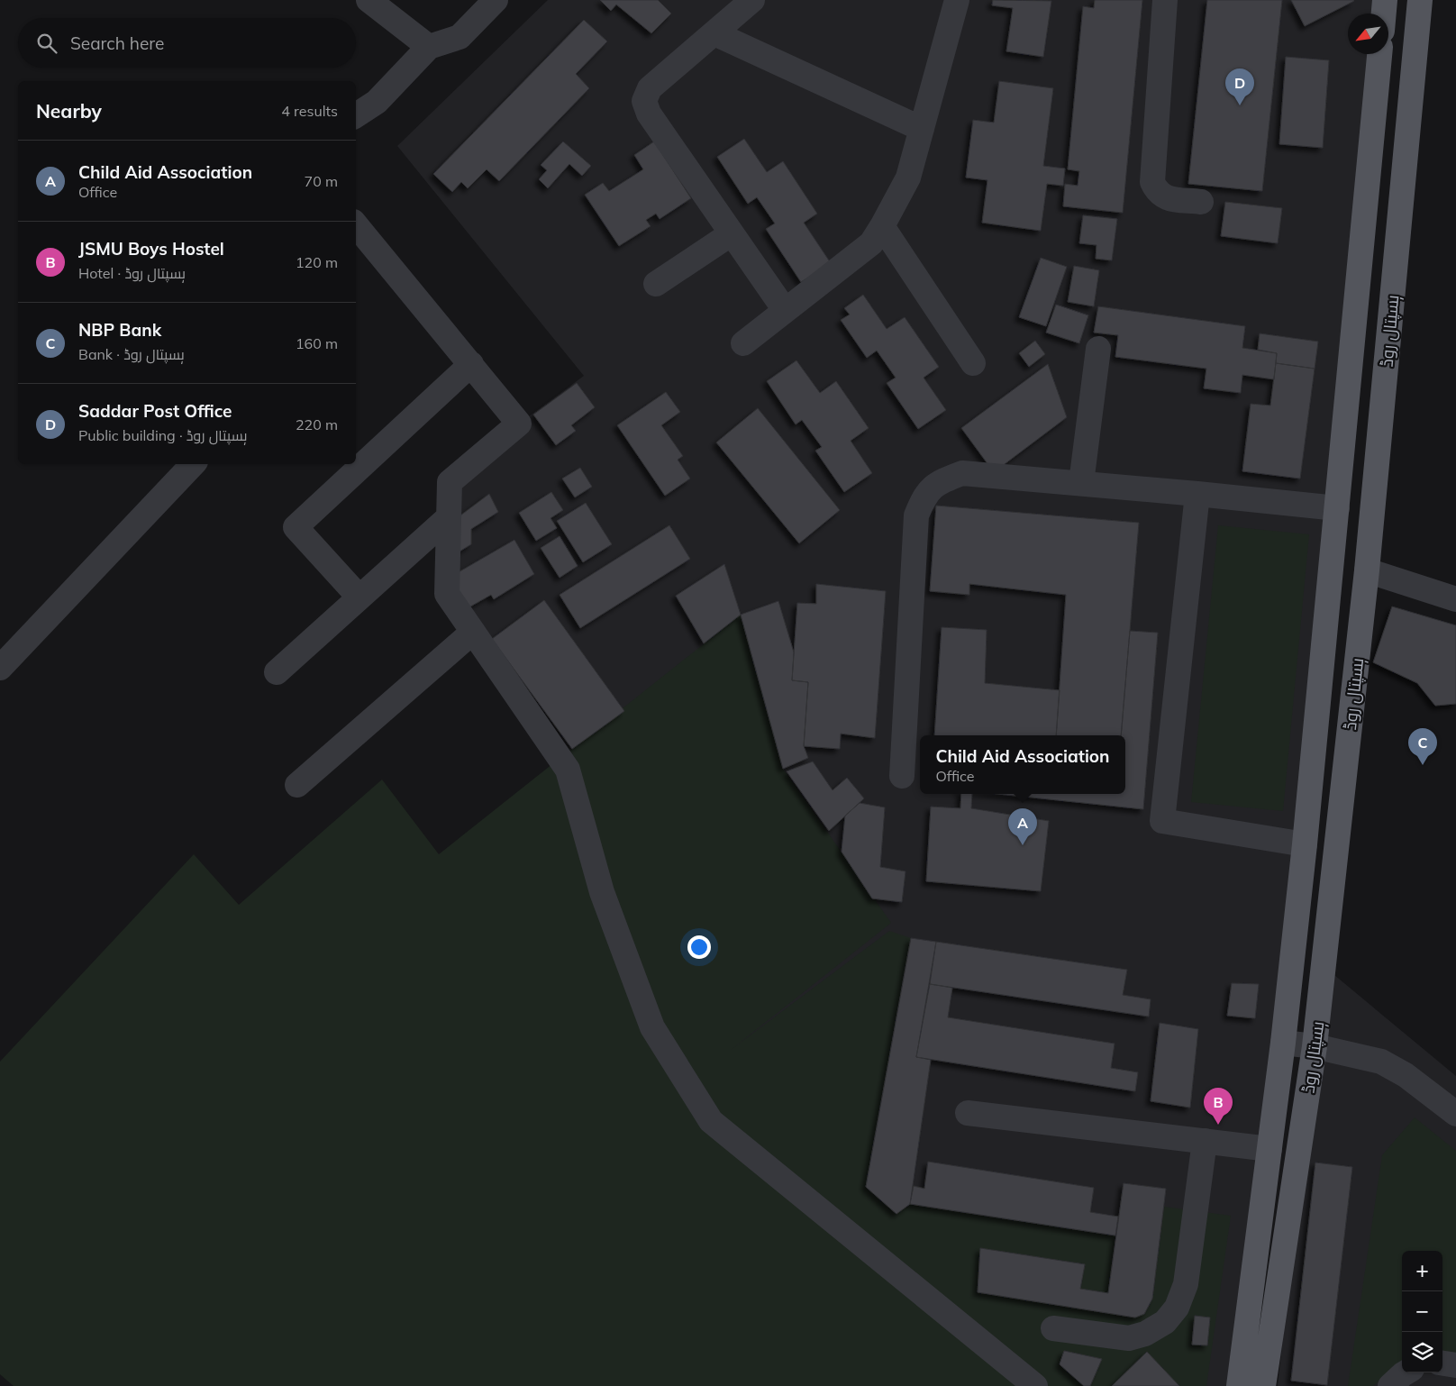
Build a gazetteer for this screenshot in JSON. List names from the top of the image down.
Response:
{
  "streets": {
    "main road": ["ہسپتال روڈ"]
  },
  "north": "bottom left",
  "page": {
    "search": "Search here",
    "pins": [
      "D",
      "C",
      "A",
      "B"
    ],
    "heading": ["Nearby", "4 results"],
    "list": [
      {
        "mark": "A",
        "name": "Child Aid Association",
        "note": "Office",
        "value": "70 m"
      },
      {
        "mark": "B",
        "name": "JSMU Boys Hostel",
        "note": "Hotel · ہسپتال روڈ",
        "value": "120 m"
      },
      {
        "mark": "C",
        "name": "NBP Bank",
        "note": "Bank · ہسپتال روڈ",
        "value": "160 m"
      },
      {
        "mark": "D",
        "name": "Saddar Post Office",
        "note": "Public building · ہسپتال روڈ",
        "value": "220 m"
      }
    ],
    "popup": ["Child Aid Association", "Office"],
    "map_buttons": ["+", "−"]
  }
}
